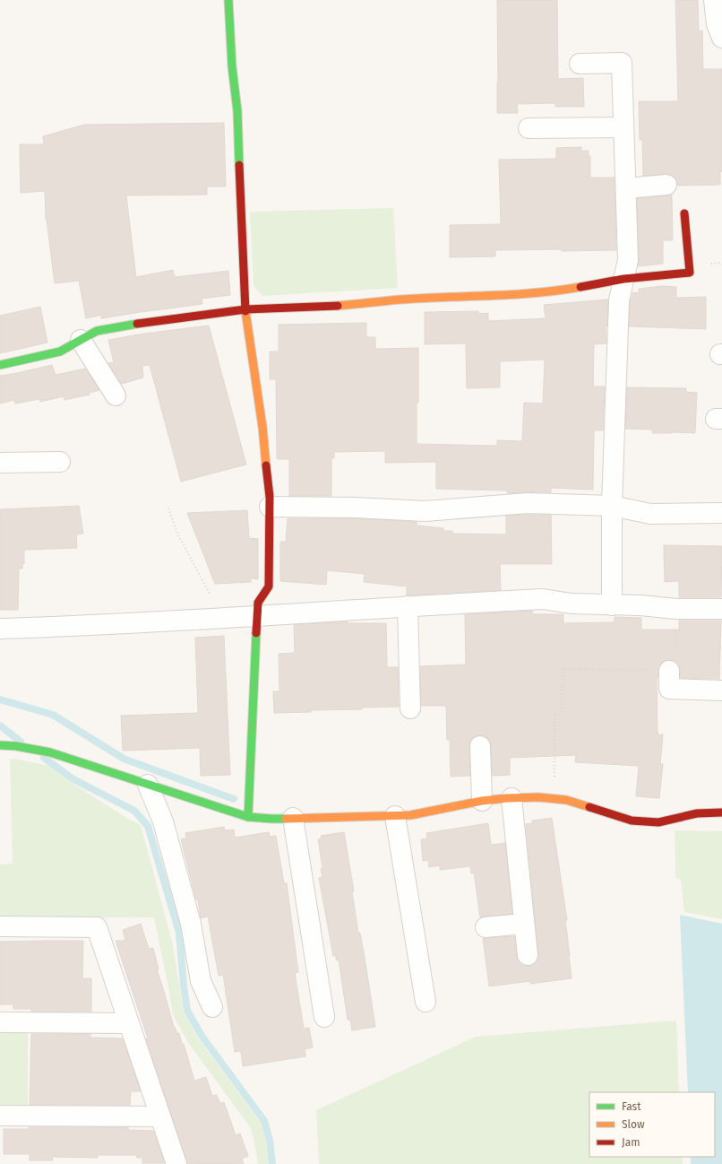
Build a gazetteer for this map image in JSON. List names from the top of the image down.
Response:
{
  "legend": ["Fast", "Slow", "Jam"]
}
